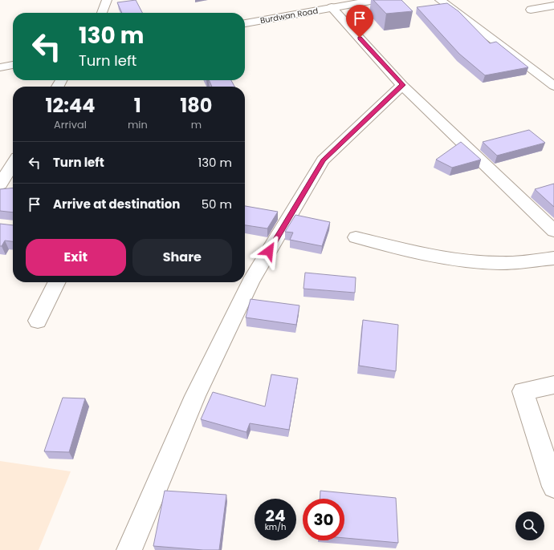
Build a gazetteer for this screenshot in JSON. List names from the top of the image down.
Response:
{
  "streets": {
    "street": ["Burdwan Road"]
  },
  "page": {
    "turn": ["130 m", "Turn left"],
    "eta": [
      "12:44",
      "Arrival",
      "1",
      "min",
      "180",
      "m"
    ],
    "list": [
      {
        "name": "Turn left",
        "value": "130 m"
      },
      {
        "name": "Arrive at destination",
        "value": "50 m"
      }
    ],
    "buttons": ["Exit", "Share"],
    "speed": "24 km/h",
    "limit": "30"
  }
}
